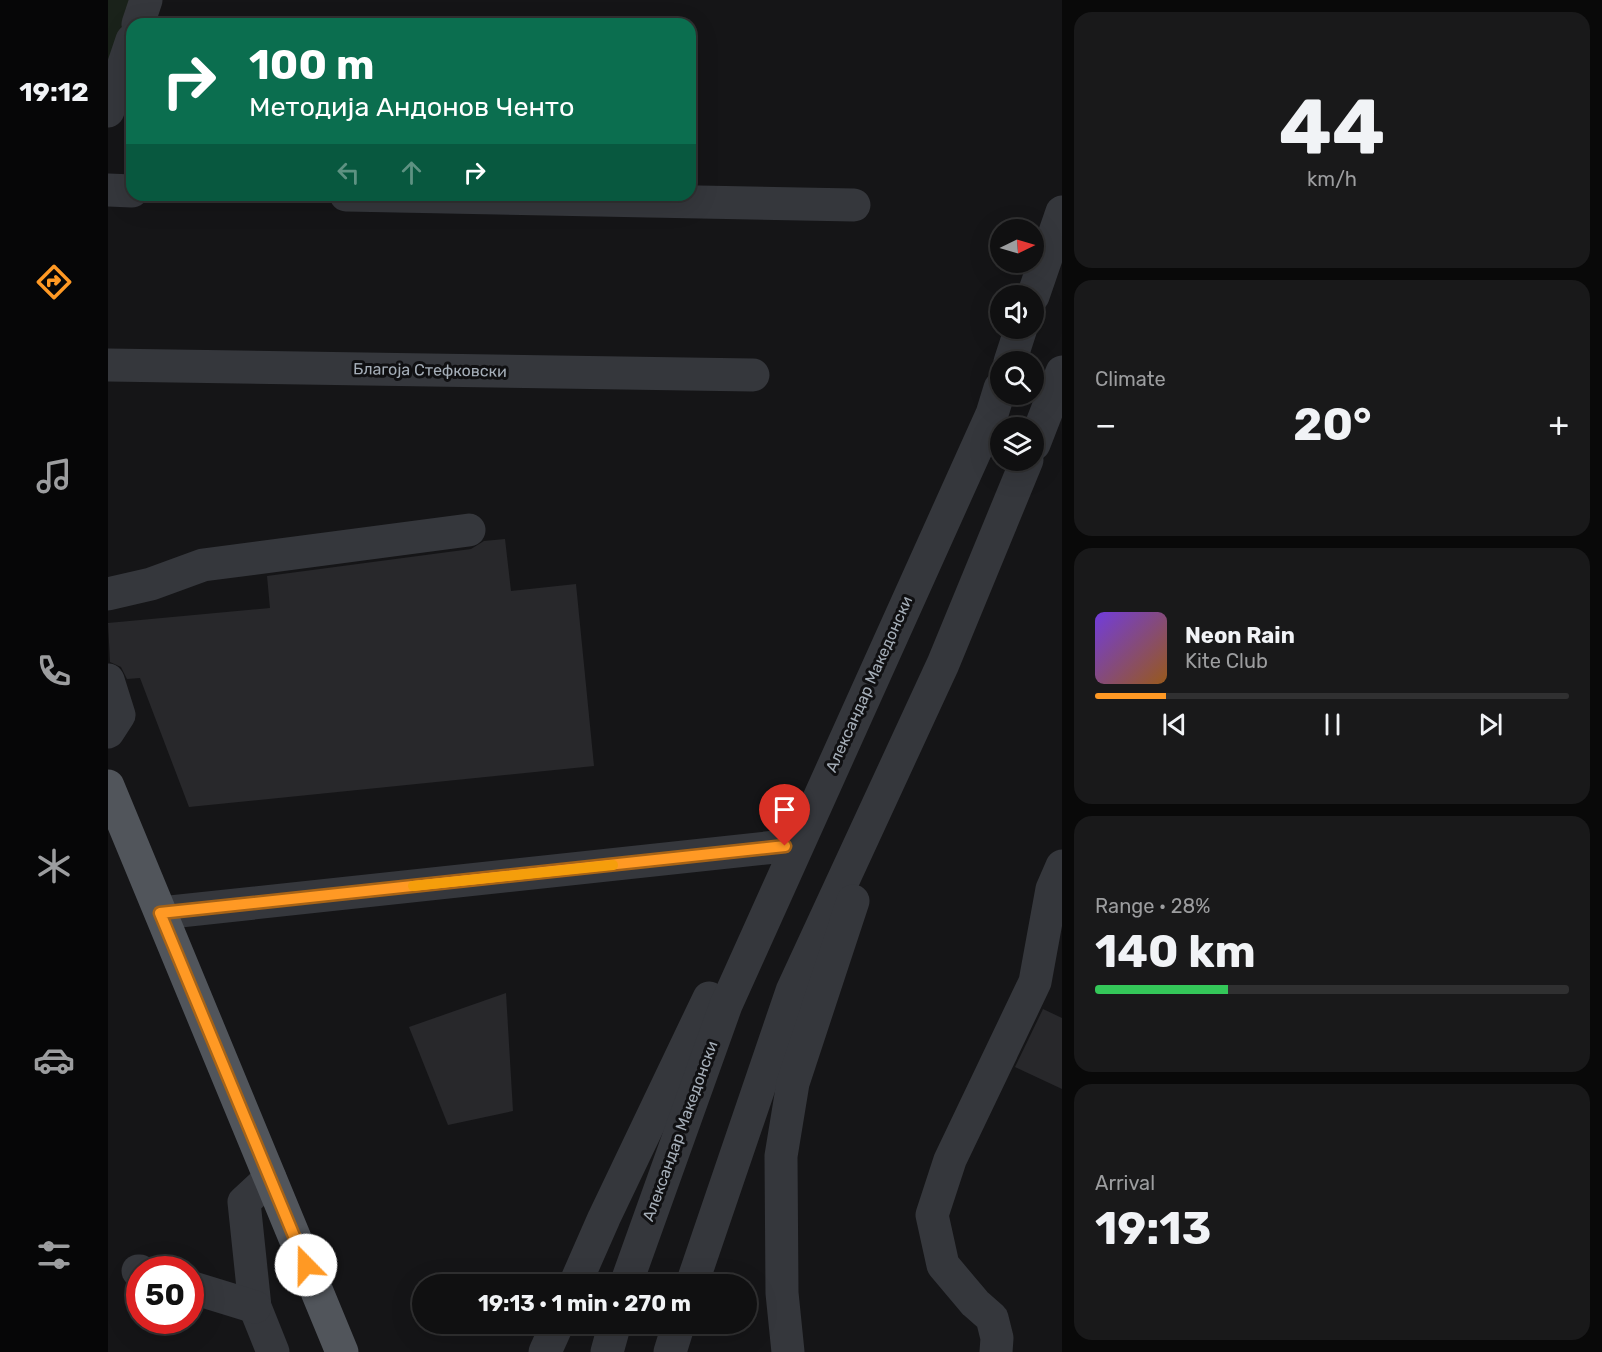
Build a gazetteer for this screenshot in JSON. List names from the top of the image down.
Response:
{
  "streets": {
    "street": ["Благоја Стефковски", "Александар Македонски"]
  },
  "north": "right",
  "page": {
    "tabs": "19:12",
    "tile": [
      ["44", "km/h"],
      "Climate",
      ["Range · 28%", "140 km"],
      ["Arrival", "19:13"]
    ],
    "turn": ["100 m", "Методија Андонов Ченто"],
    "heat": ["−", "20°", "+"],
    "song": ["Neon Rain", "Kite Club"],
    "limit": "50",
    "trip": "19:13 · 1 min · 270 m"
  }
}
